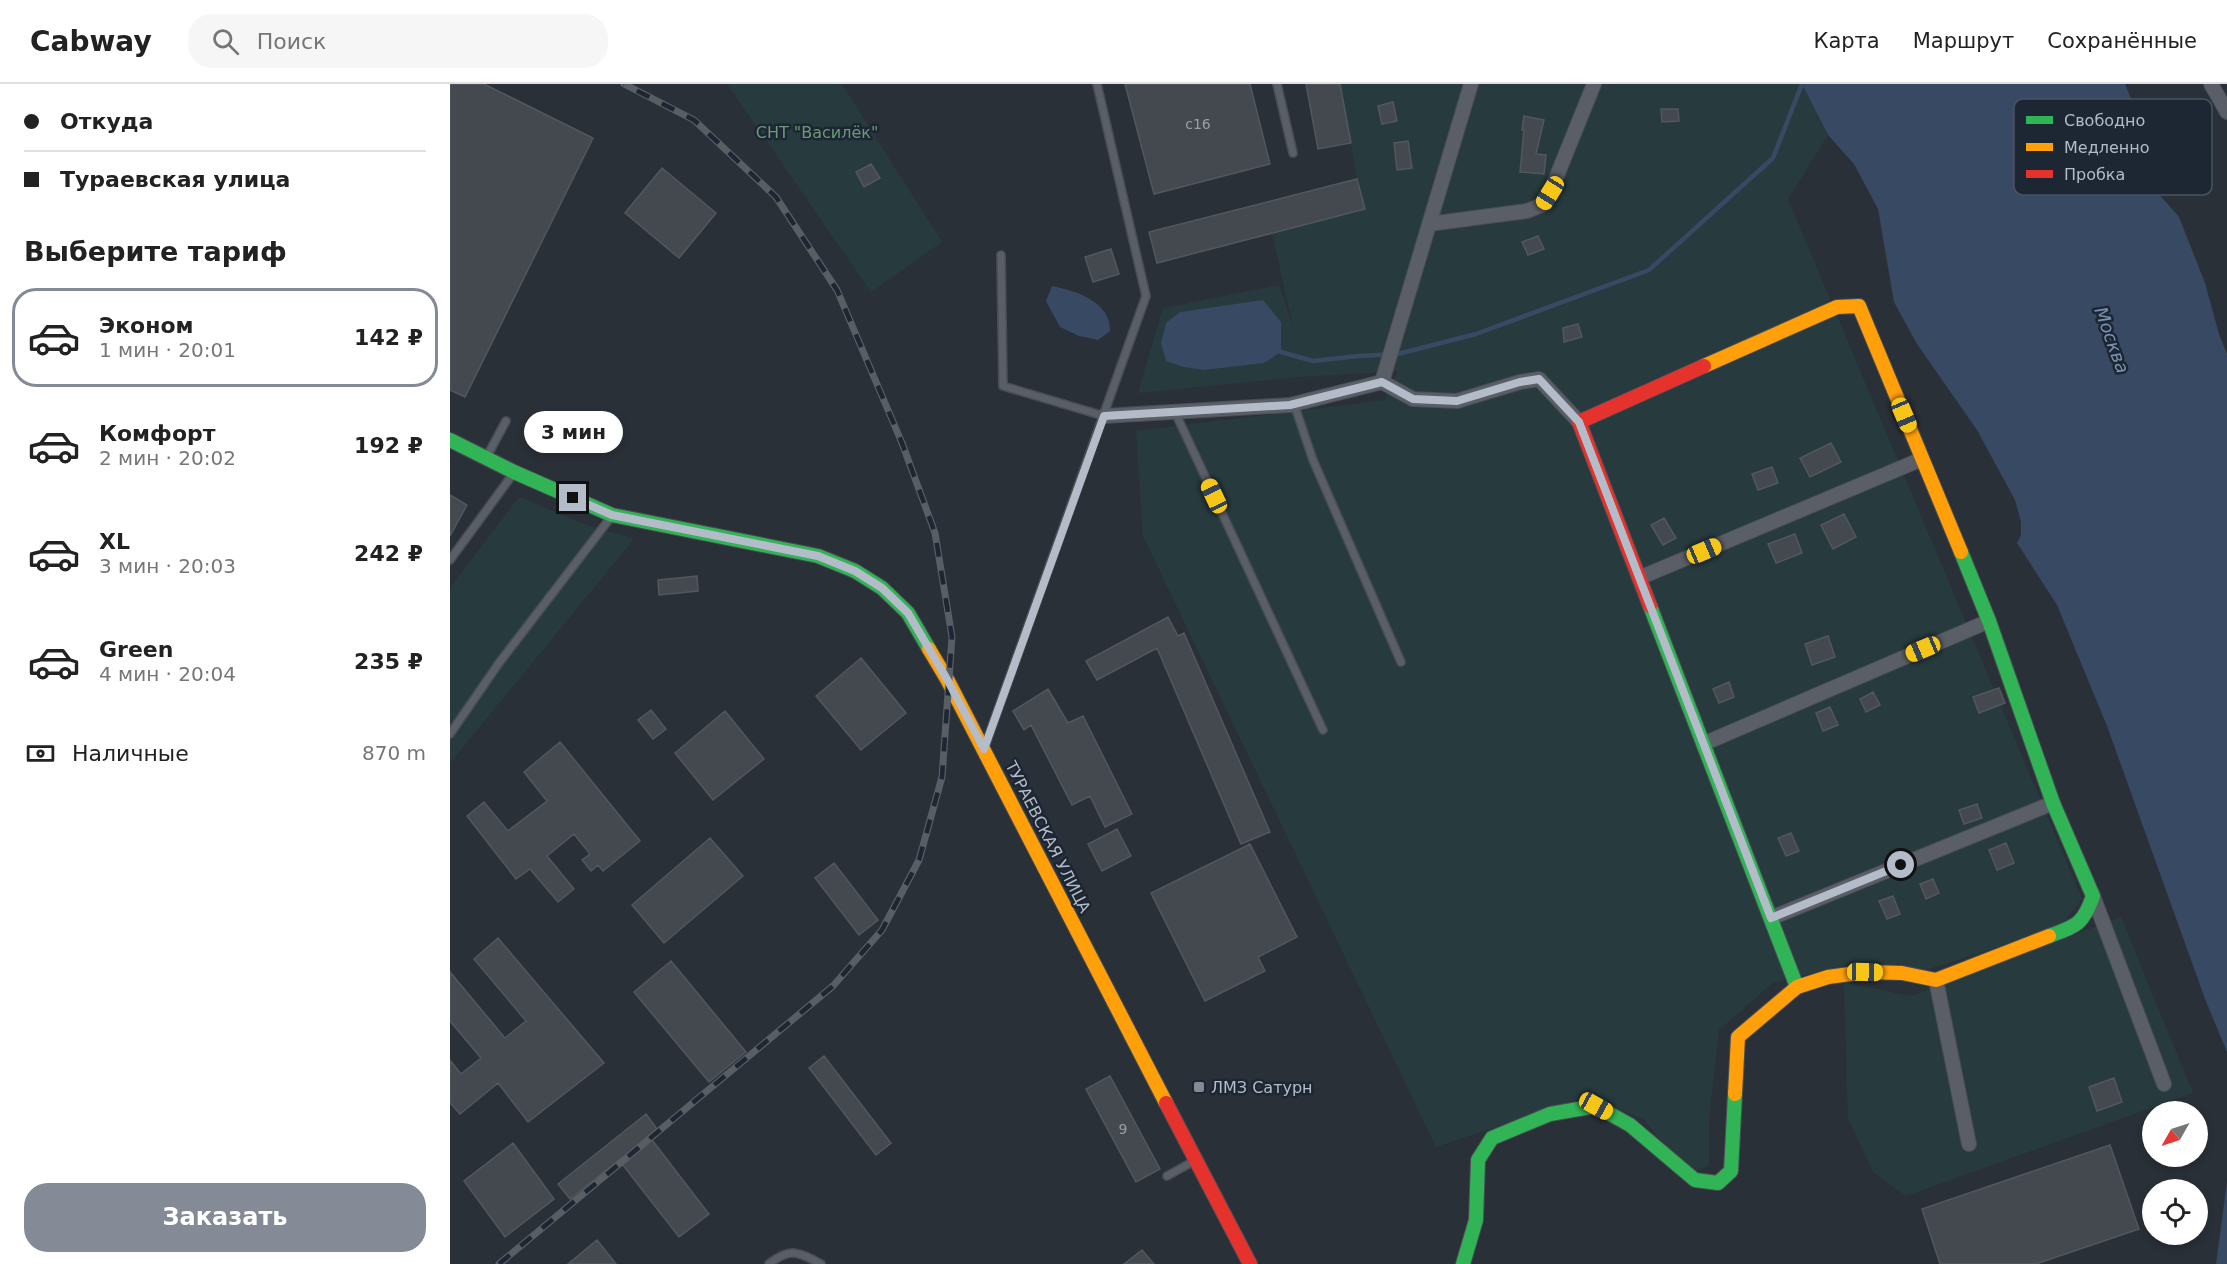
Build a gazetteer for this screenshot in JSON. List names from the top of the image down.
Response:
{
  "streets": {
    "street": ["ТУРАЕВСКАЯ УЛИЦА"]
  },
  "water": ["Москва"],
  "parks": ["СНТ \"Василёк\""],
  "places": {
    "transit": ["ЛМЗ Сатурн"]
  },
  "house_numbers": ["с16", "9"],
  "legend": ["Свободно", "Медленно", "Пробка"],
  "north": "bottom left",
  "page": {
    "header": "Cabway",
    "search": "Поиск",
    "nav": ["Карта", "Маршрут", "Сохранённые"],
    "banner": ["Откуда", "Тураевская улица"],
    "heading": "Выберите тариф",
    "list": [
      {
        "name": "Эконом",
        "note": "1 мин · 20:01",
        "value": "142 ₽"
      },
      {
        "name": "Комфорт",
        "note": "2 мин · 20:02",
        "value": "192 ₽"
      },
      {
        "name": "XL",
        "note": "3 мин · 20:03",
        "value": "242 ₽"
      },
      {
        "name": "Green",
        "note": "4 мин · 20:04",
        "value": "235 ₽"
      }
    ],
    "bubble": "3 мин",
    "pay": ["Наличные", "870 m"],
    "buttons": "Заказать"
  }
}
